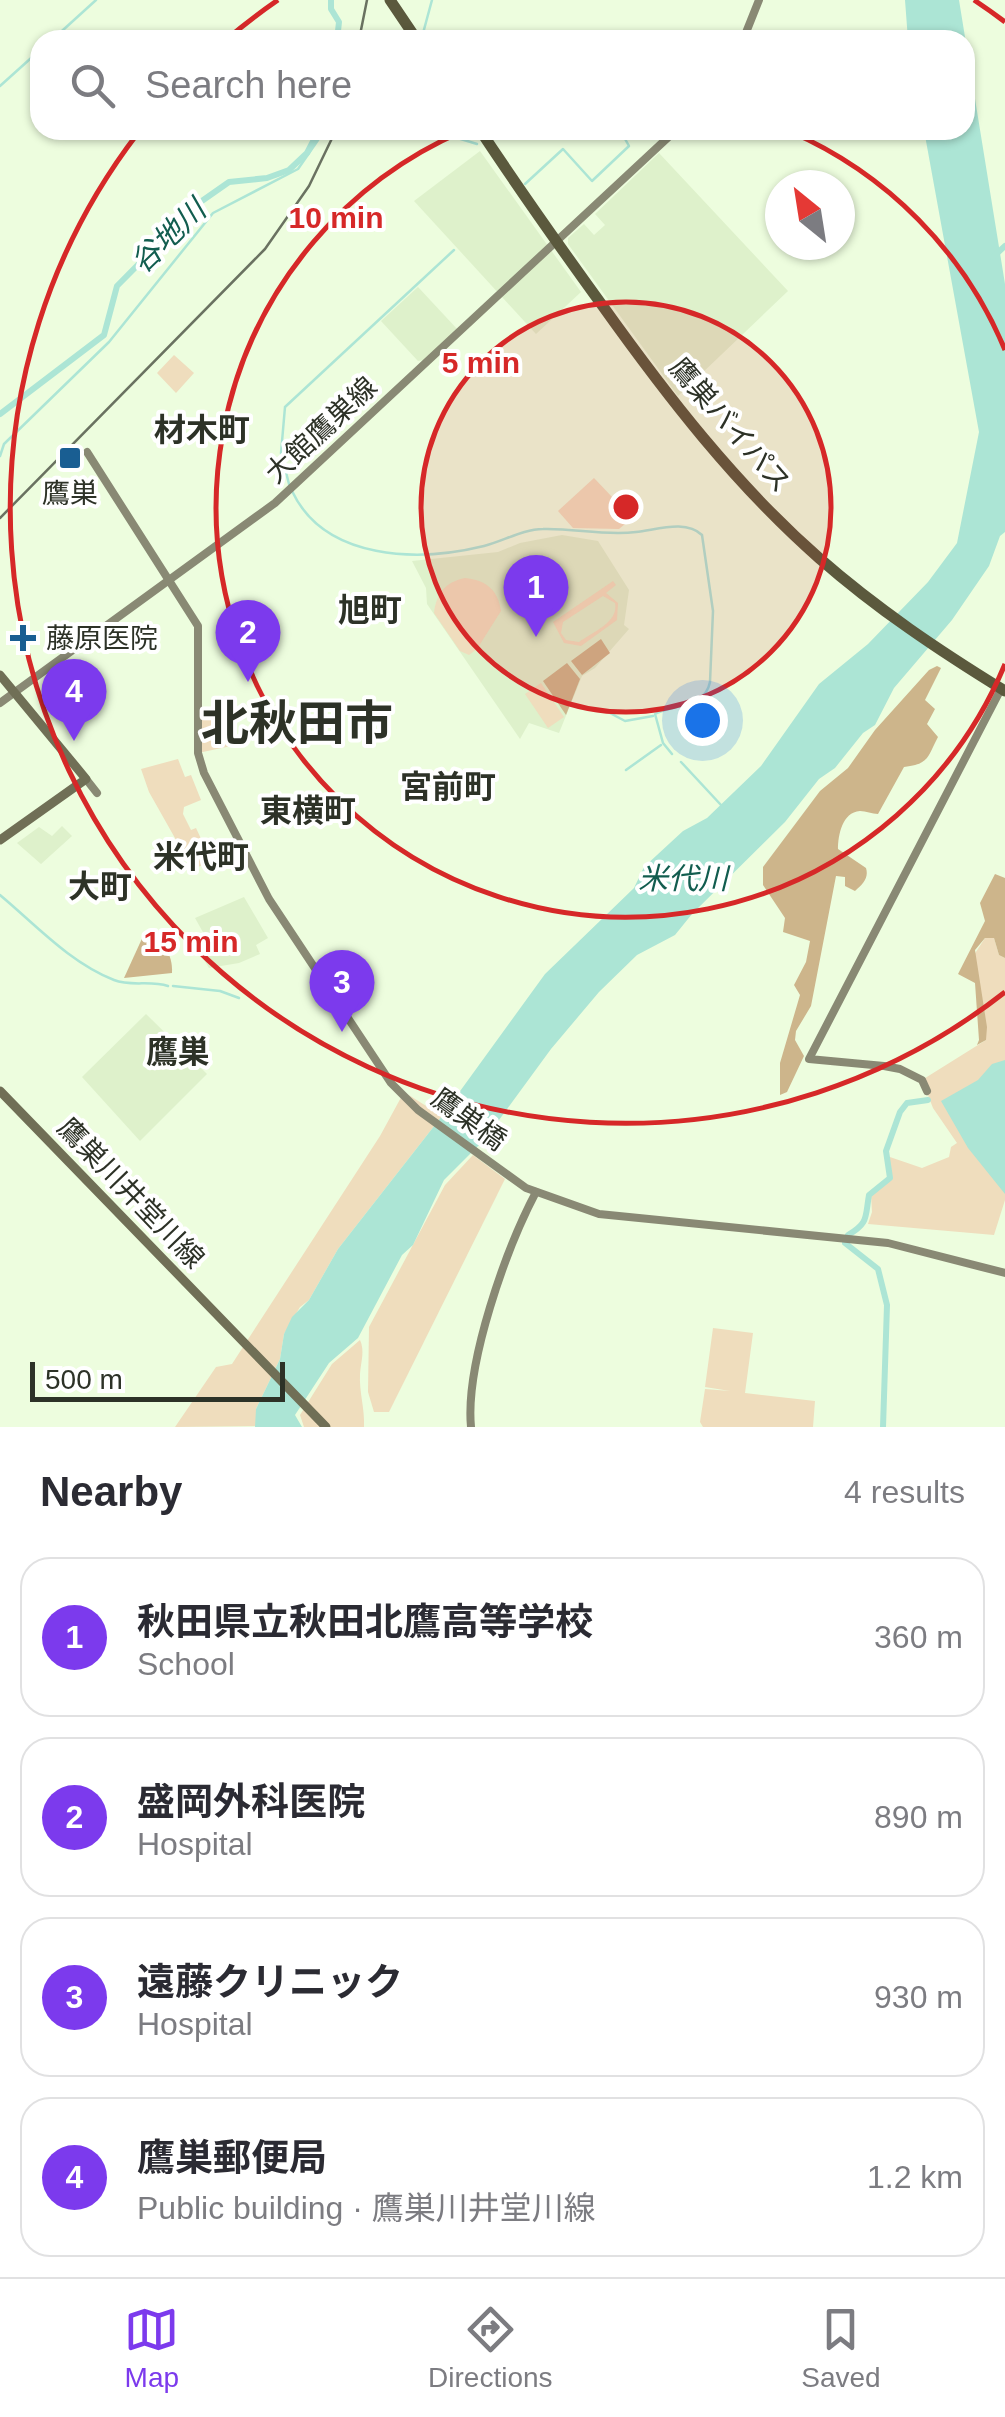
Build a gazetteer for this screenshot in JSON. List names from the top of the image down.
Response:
{
  "streets": {
    "highway": ["鷹巣バイパス"],
    "main road": ["鷹巣川井堂川線"],
    "street": ["大館鷹巣線", "鷹巣橋"]
  },
  "crossings": [
    ["鷹巣バイパス", "大館鷹巣線"],
    ["大館鷹巣線", "鷹巣橋"]
  ],
  "districts": [
    "材木町",
    "旭町",
    "北秋田市",
    "宮前町",
    "東横町",
    "米代町",
    "大町",
    "鷹巣"
  ],
  "water": ["谷地川", "米代川"],
  "places": {
    "transit": ["鷹巣"],
    "health": ["藤原医院"]
  },
  "scale_bar": "500 m",
  "north": "top left",
  "page": {
    "search": "Search here",
    "pins": [
      "1",
      "2",
      "4",
      "3"
    ],
    "scale": "500 m",
    "heading": ["Nearby", "4 results"],
    "list": [
      {
        "mark": "1",
        "name": "秋田県立秋田北鷹高等学校",
        "note": "School",
        "value": "360 m"
      },
      {
        "mark": "2",
        "name": "盛岡外科医院",
        "note": "Hospital",
        "value": "890 m"
      },
      {
        "mark": "3",
        "name": "遠藤クリニック",
        "note": "Hospital",
        "value": "930 m"
      },
      {
        "mark": "4",
        "name": "鷹巣郵便局",
        "note": "Public building · 鷹巣川井堂川線",
        "value": "1.2 km"
      }
    ],
    "nav": ["Map", "Directions", "Saved"]
  },
  "rings": ["10 min", "5 min", "15 min"]
}
